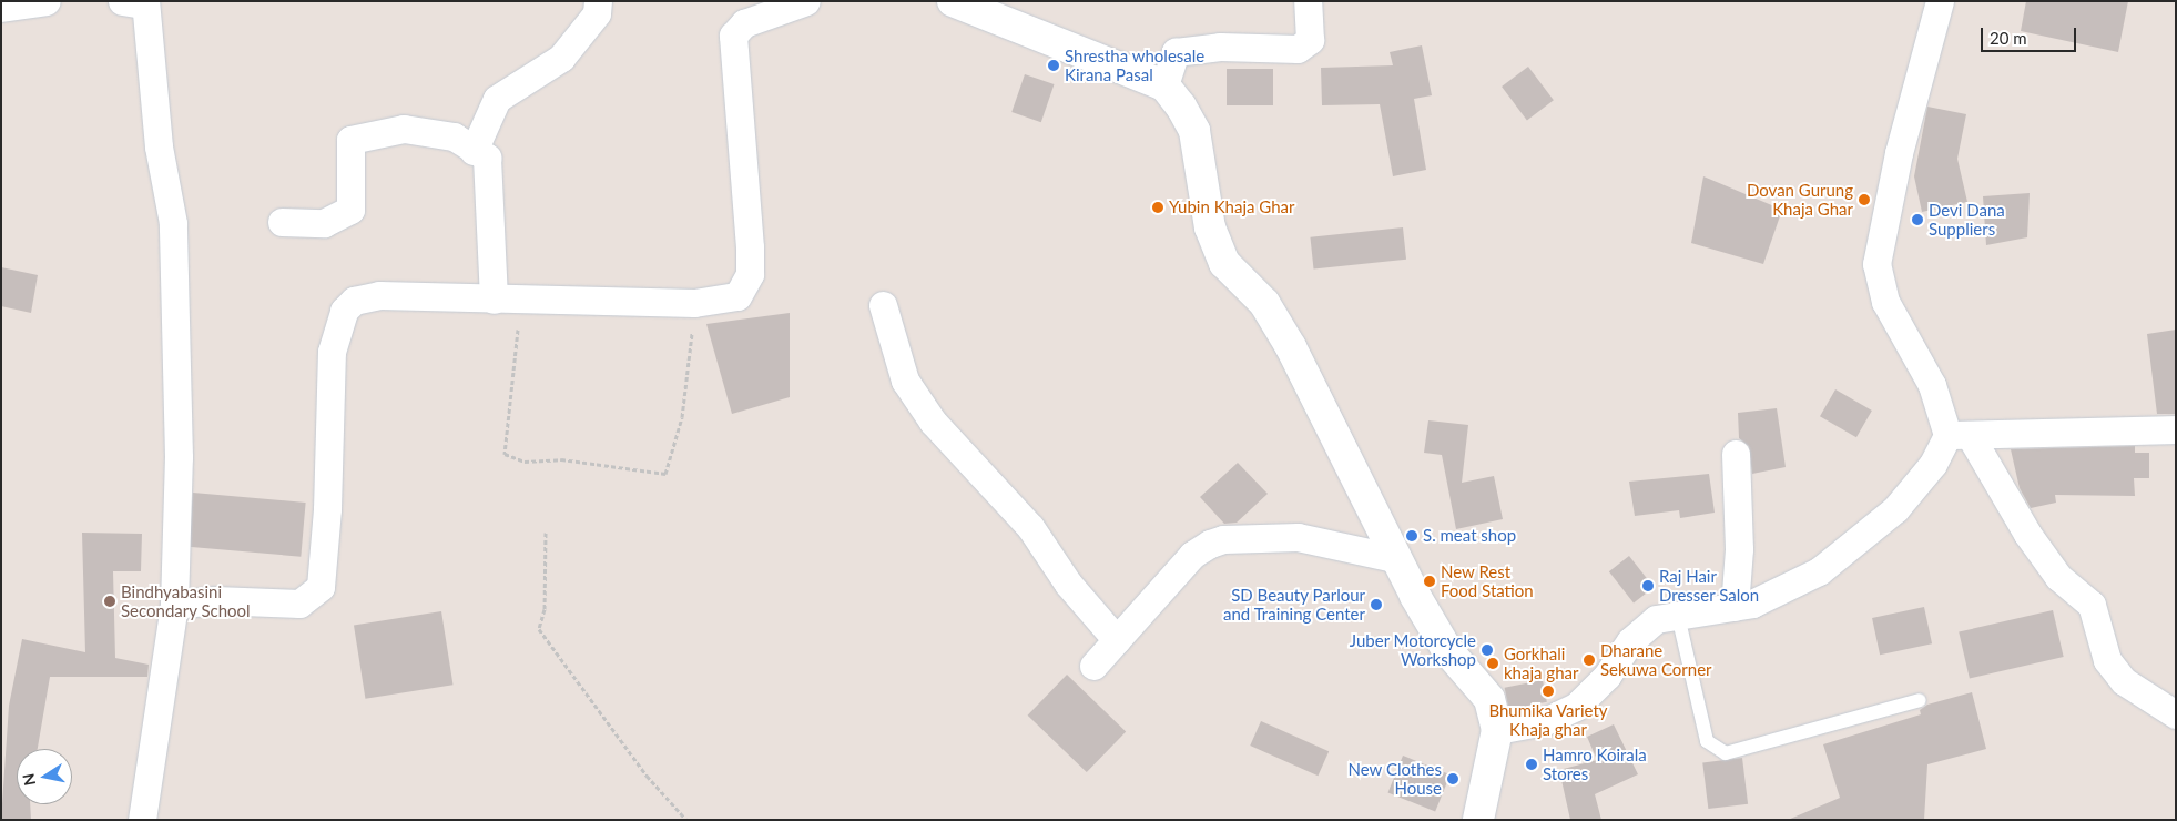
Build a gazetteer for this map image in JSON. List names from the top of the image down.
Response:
{
  "places": [
    "Shrestha wholesale Kirana Pasal",
    "Dovan Gurung Khaja Ghar",
    "Yubin Khaja Ghar",
    "Devi Dana Suppliers",
    "S. meat shop",
    "New Rest Food Station",
    "Raj Hair Dresser Salon",
    "Bindhyabasini Secondary School",
    "SD Beauty Parlour and Training Center",
    "Juber Motorcycle Workshop",
    "Dharane Sekuwa Corner",
    "Gorkhali khaja ghar",
    "Bhumika Variety Khaja ghar",
    "Hamro Koirala Stores",
    "New Clothes House"
  ],
  "scale_bar": "20 m",
  "north": "left"
}
